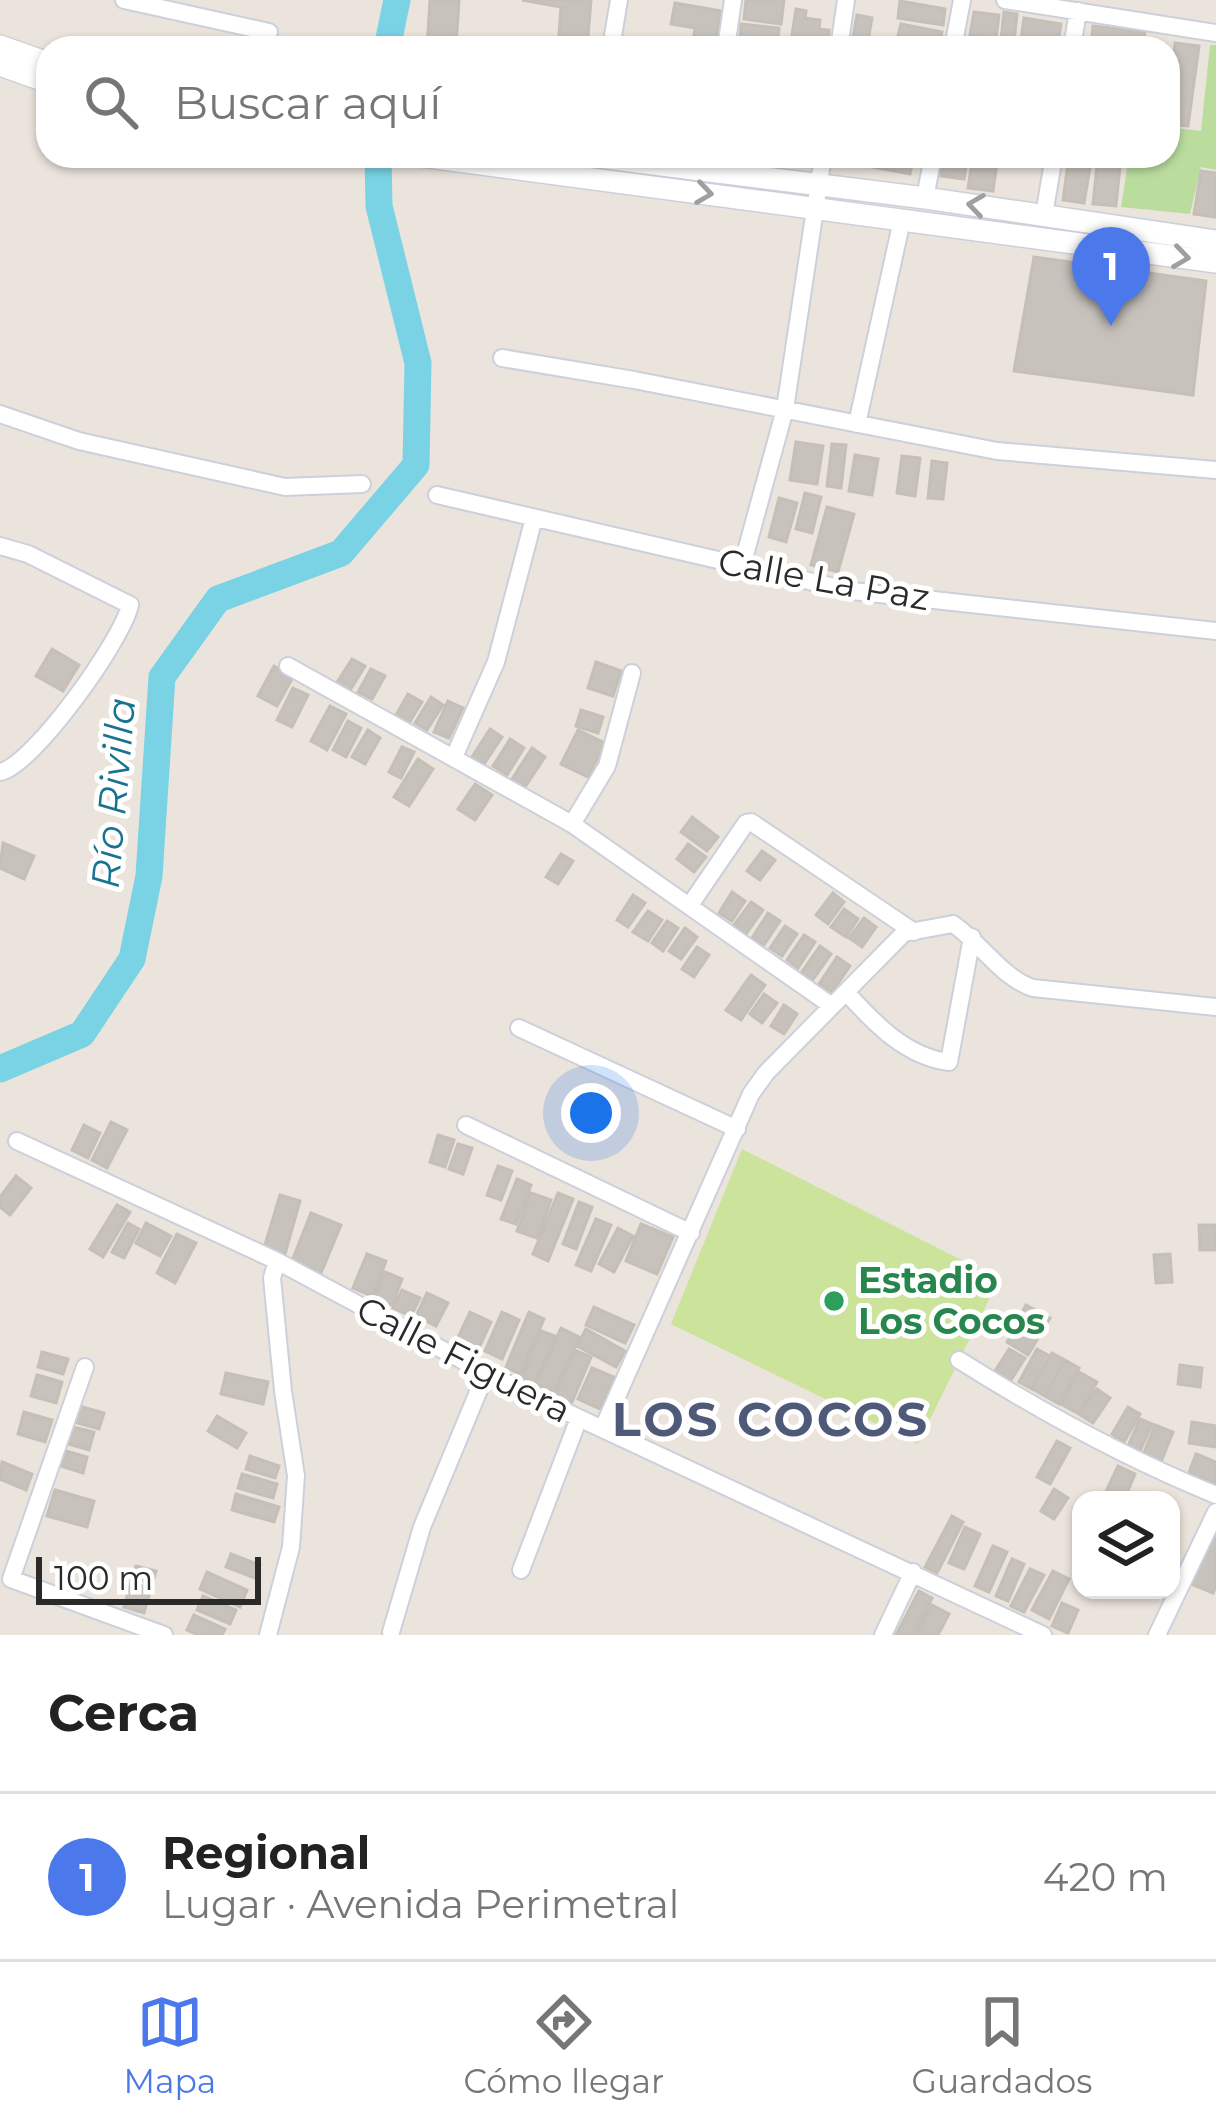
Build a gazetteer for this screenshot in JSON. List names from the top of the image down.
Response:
{
  "streets": {
    "street": ["Calle La Paz", "Calle Figuera"]
  },
  "districts": ["LOS COCOS"],
  "water": ["Río Rivilla"],
  "places": ["Estadio Los Cocos"],
  "scale_bar": "100 m",
  "page": {
    "search": "Buscar aquí",
    "pins": "1",
    "scale": "100 m",
    "heading": "Cerca",
    "list": [
      {
        "mark": "1",
        "name": "Regional",
        "note": "Lugar · Avenida Perimetral",
        "value": "420 m"
      }
    ],
    "nav": ["Mapa", "Cómo llegar", "Guardados"]
  }
}
